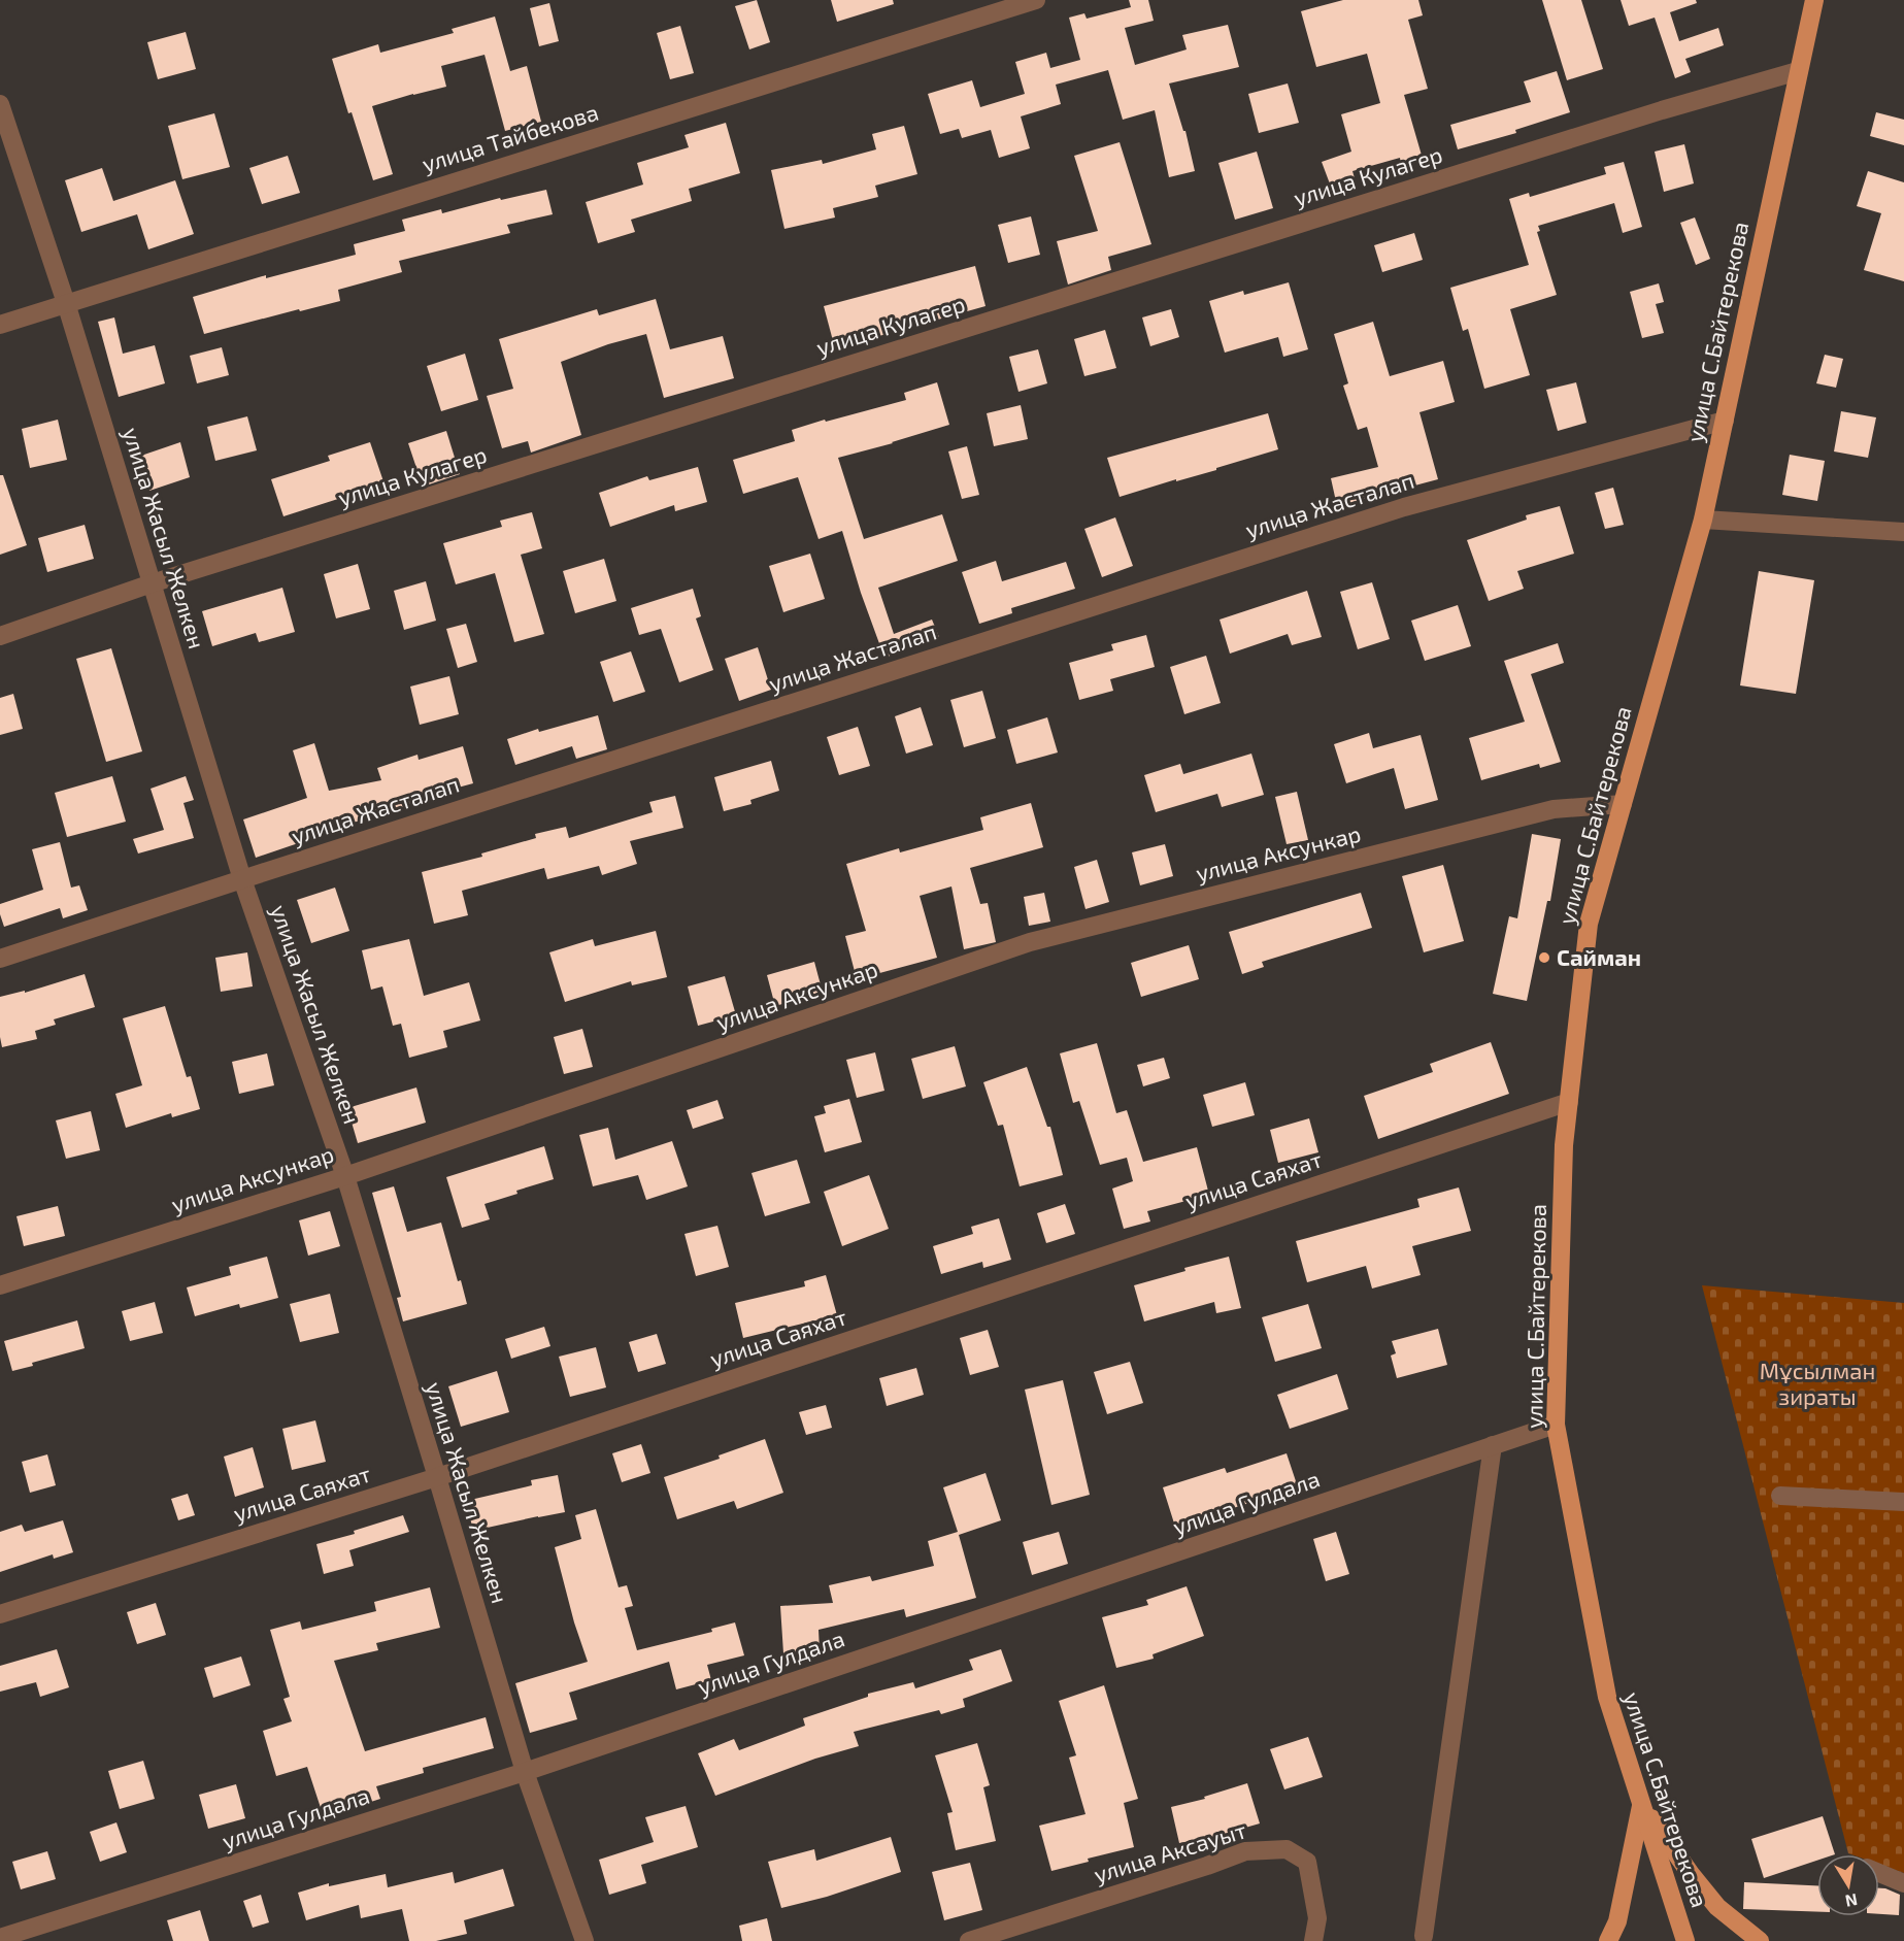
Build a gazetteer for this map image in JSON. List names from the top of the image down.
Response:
{
  "streets": {
    "main road": ["улица С.Байтерекова"],
    "street": [
      "улица Тайбекова",
      "улица Кулагер",
      "улица Жасталап",
      "улица Жасыл Желкен",
      "улица Аксункар",
      "улица Саяхат",
      "улица Гулдала",
      "улица Аксауыт"
    ]
  },
  "crossings": [
    ["улица Тайбекова", "улица Жасыл Желкен"],
    ["улица Кулагер", "улица С.Байтерекова"],
    ["улица Кулагер", "улица Жасыл Желкен"],
    ["улица С.Байтерекова", "улица Жасталап"],
    ["улица С.Байтерекова", "улица Аксункар"],
    ["улица С.Байтерекова", "улица Саяхат"],
    ["улица С.Байтерекова", "улица Гулдала"],
    ["улица Жасталап", "улица Жасыл Желкен"],
    ["улица Жасыл Желкен", "улица Аксункар"],
    ["улица Жасыл Желкен", "улица Саяхат"],
    ["улица Жасыл Желкен", "улица Гулдала"]
  ],
  "parks": ["Мұсылман зираты"],
  "places": ["Сайман"],
  "north": "bottom"
}
